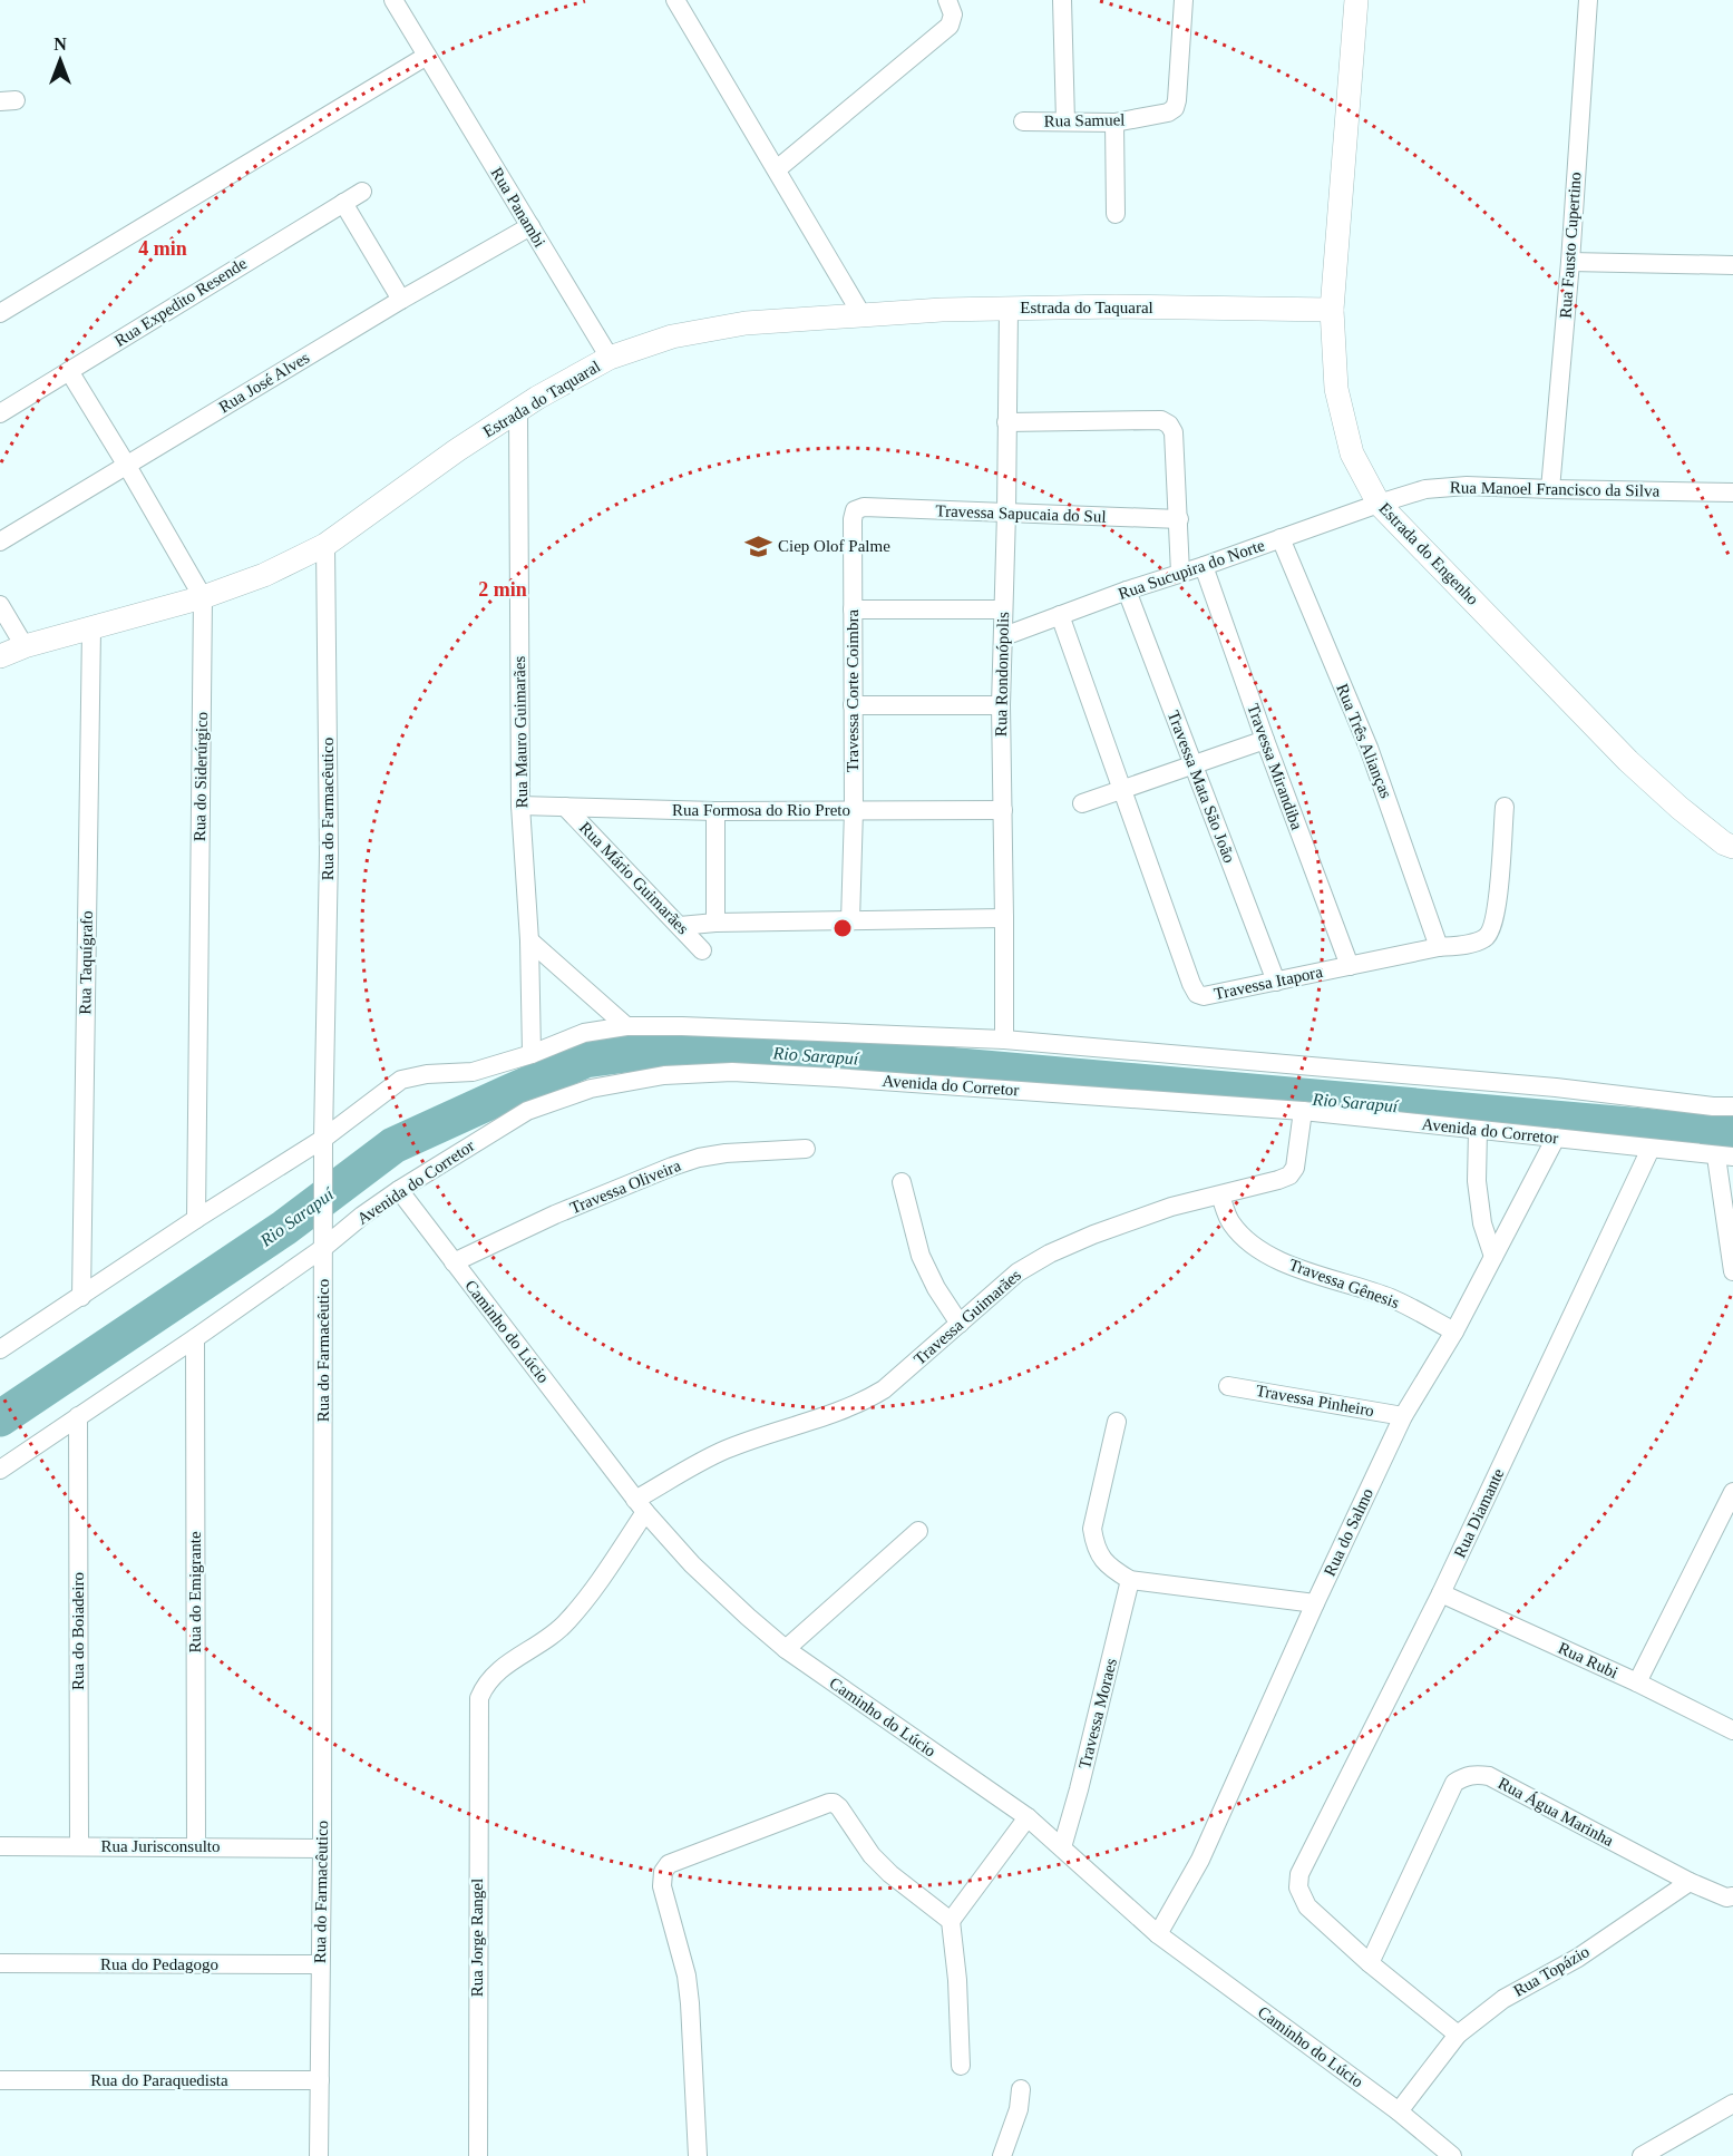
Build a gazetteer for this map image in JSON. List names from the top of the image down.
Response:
{
  "streets": {
    "street": [
      "Rua Samuel",
      "Rua Panambi",
      "Rua Fausto Cupertino",
      "Rua Expedito Resende",
      "Estrada do Taquaral",
      "Rua José Alves",
      "Rua Manoel Francisco da Silva",
      "Travessa Sapucaia do Sul",
      "Estrada do Engenho",
      "Rua Sucupira do Norte",
      "Rua Rondonópolis",
      "Travessa Corte Coimbra",
      "Rua Mauro Guimarães",
      "Rua Três Alianças",
      "Travessa Mirandiba",
      "Rua do Siderúrgico",
      "Travessa Mata São João",
      "Rua do Farmacêutico",
      "Rua Formosa do Rio Preto",
      "Rua Mário Guimarães",
      "Rua Taquígrafo",
      "Travessa Itapora",
      "Avenida do Corretor",
      "Travessa Oliveira",
      "Travessa Gênesis",
      "Travessa Guimarães",
      "Caminho do Lúcio",
      "Travessa Pinheiro",
      "Rua Diamante",
      "Rua do Salmo",
      "Rua do Emigrante",
      "Rua do Boiadeiro",
      "Rua Rubi",
      "Travessa Moraes",
      "Rua Água Marinha",
      "Rua Jurisconsulto",
      "Rua Jorge Rangel",
      "Rua do Pedagogo",
      "Rua Topázio",
      "Rua do Paraquedista"
    ]
  },
  "crossings": [
    ["Rua Panambi", "Estrada do Taquaral"],
    ["Rua Panambi", "Rua José Alves"],
    ["Rua Fausto Cupertino", "Rua Manoel Francisco da Silva"],
    ["Estrada do Taquaral", "Estrada do Engenho"],
    ["Estrada do Taquaral", "Rua Rondonópolis"],
    ["Estrada do Taquaral", "Rua Mauro Guimarães"],
    ["Estrada do Taquaral", "Rua do Siderúrgico"],
    ["Estrada do Taquaral", "Rua do Farmacêutico"],
    ["Estrada do Taquaral", "Rua Taquígrafo"],
    ["Rua Manoel Francisco da Silva", "Estrada do Engenho"],
    ["Rua Manoel Francisco da Silva", "Rua Sucupira do Norte"],
    ["Travessa Sapucaia do Sul", "Rua Rondonópolis"],
    ["Travessa Sapucaia do Sul", "Travessa Corte Coimbra"],
    ["Estrada do Engenho", "Rua Sucupira do Norte"],
    ["Rua Sucupira do Norte", "Rua Rondonópolis"],
    ["Rua Sucupira do Norte", "Rua Três Alianças"],
    ["Rua Sucupira do Norte", "Travessa Mirandiba"],
    ["Rua Sucupira do Norte", "Travessa Mata São João"],
    ["Rua Sucupira do Norte", "Travessa Itapora"],
    ["Rua Rondonópolis", "Rua Formosa do Rio Preto"],
    ["Travessa Corte Coimbra", "Rua Formosa do Rio Preto"],
    ["Rua Mauro Guimarães", "Rua Formosa do Rio Preto"],
    ["Rua Três Alianças", "Travessa Itapora"],
    ["Travessa Mirandiba", "Travessa Itapora"],
    ["Travessa Mata São João", "Travessa Itapora"],
    ["Rua do Farmacêutico", "Avenida do Corretor"],
    ["Rua do Farmacêutico", "Rua Jurisconsulto"],
    ["Rua do Farmacêutico", "Rua do Pedagogo"],
    ["Rua do Farmacêutico", "Rua do Paraquedista"],
    ["Rua Formosa do Rio Preto", "Rua Mário Guimarães"],
    ["Avenida do Corretor", "Travessa Guimarães"],
    ["Avenida do Corretor", "Caminho do Lúcio"],
    ["Avenida do Corretor", "Rua Diamante"],
    ["Avenida do Corretor", "Rua do Salmo"],
    ["Avenida do Corretor", "Rua do Emigrante"],
    ["Avenida do Corretor", "Rua do Boiadeiro"],
    ["Travessa Oliveira", "Caminho do Lúcio"],
    ["Travessa Gênesis", "Travessa Guimarães"],
    ["Travessa Gênesis", "Rua do Salmo"],
    ["Travessa Guimarães", "Caminho do Lúcio"],
    ["Travessa Guimarães", "Rua Jorge Rangel"],
    ["Caminho do Lúcio", "Rua do Salmo"],
    ["Caminho do Lúcio", "Travessa Moraes"],
    ["Caminho do Lúcio", "Rua Jorge Rangel"],
    ["Caminho do Lúcio", "Rua Topázio"],
    ["Travessa Pinheiro", "Rua do Salmo"],
    ["Rua Diamante", "Rua Rubi"],
    ["Rua Diamante", "Rua Água Marinha"],
    ["Rua do Emigrante", "Rua Jurisconsulto"],
    ["Rua do Boiadeiro", "Rua Jurisconsulto"],
    ["Rua Água Marinha", "Rua Topázio"]
  ],
  "water": ["Rio Sarapuí"],
  "places": {
    "school or university": ["Ciep Olof Palme"]
  },
  "north": "top",
  "rings": ["4 min", "2 min"]
}
